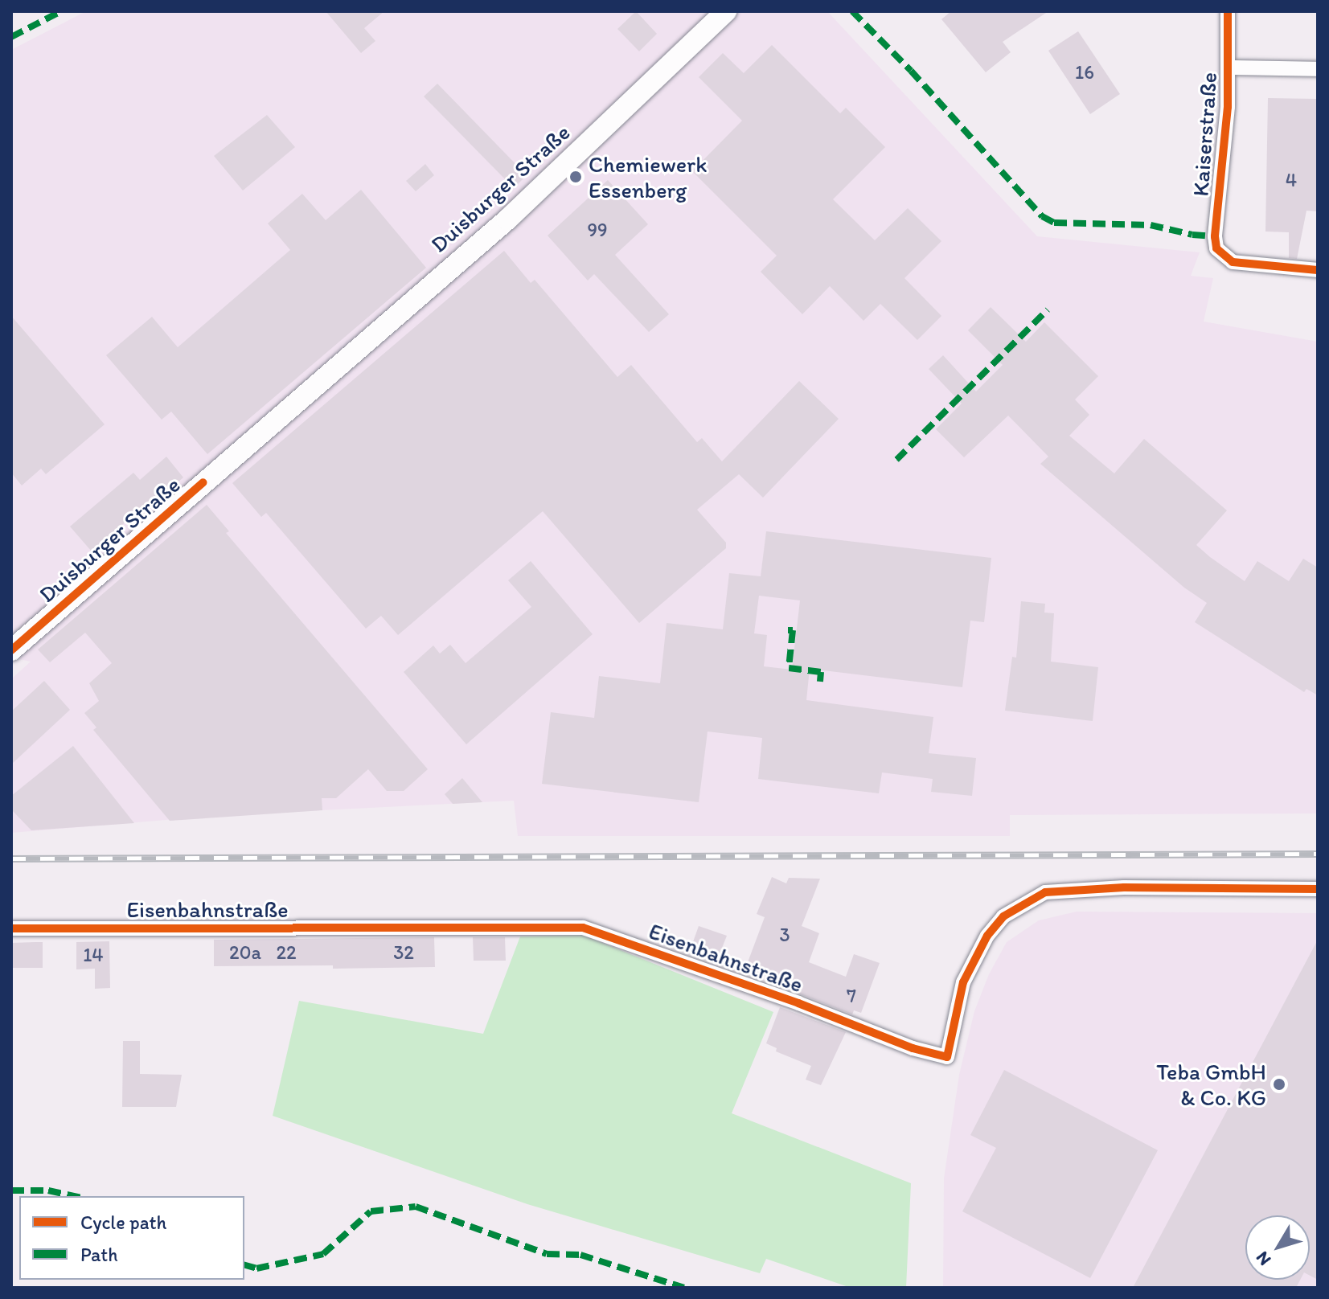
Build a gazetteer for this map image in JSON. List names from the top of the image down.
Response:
{
  "streets": {
    "main road": ["Duisburger Straße"],
    "street": ["Kaiserstraße", "Eisenbahnstraße"]
  },
  "places": ["Chemiewerk Essenberg", "Teba GmbH & Co. KG"],
  "house_numbers": [
    "16",
    "4",
    "99",
    "3",
    "20a",
    "22",
    "32",
    "14",
    "7"
  ],
  "legend": ["Cycle path", "Path"],
  "north": "bottom left"
}
